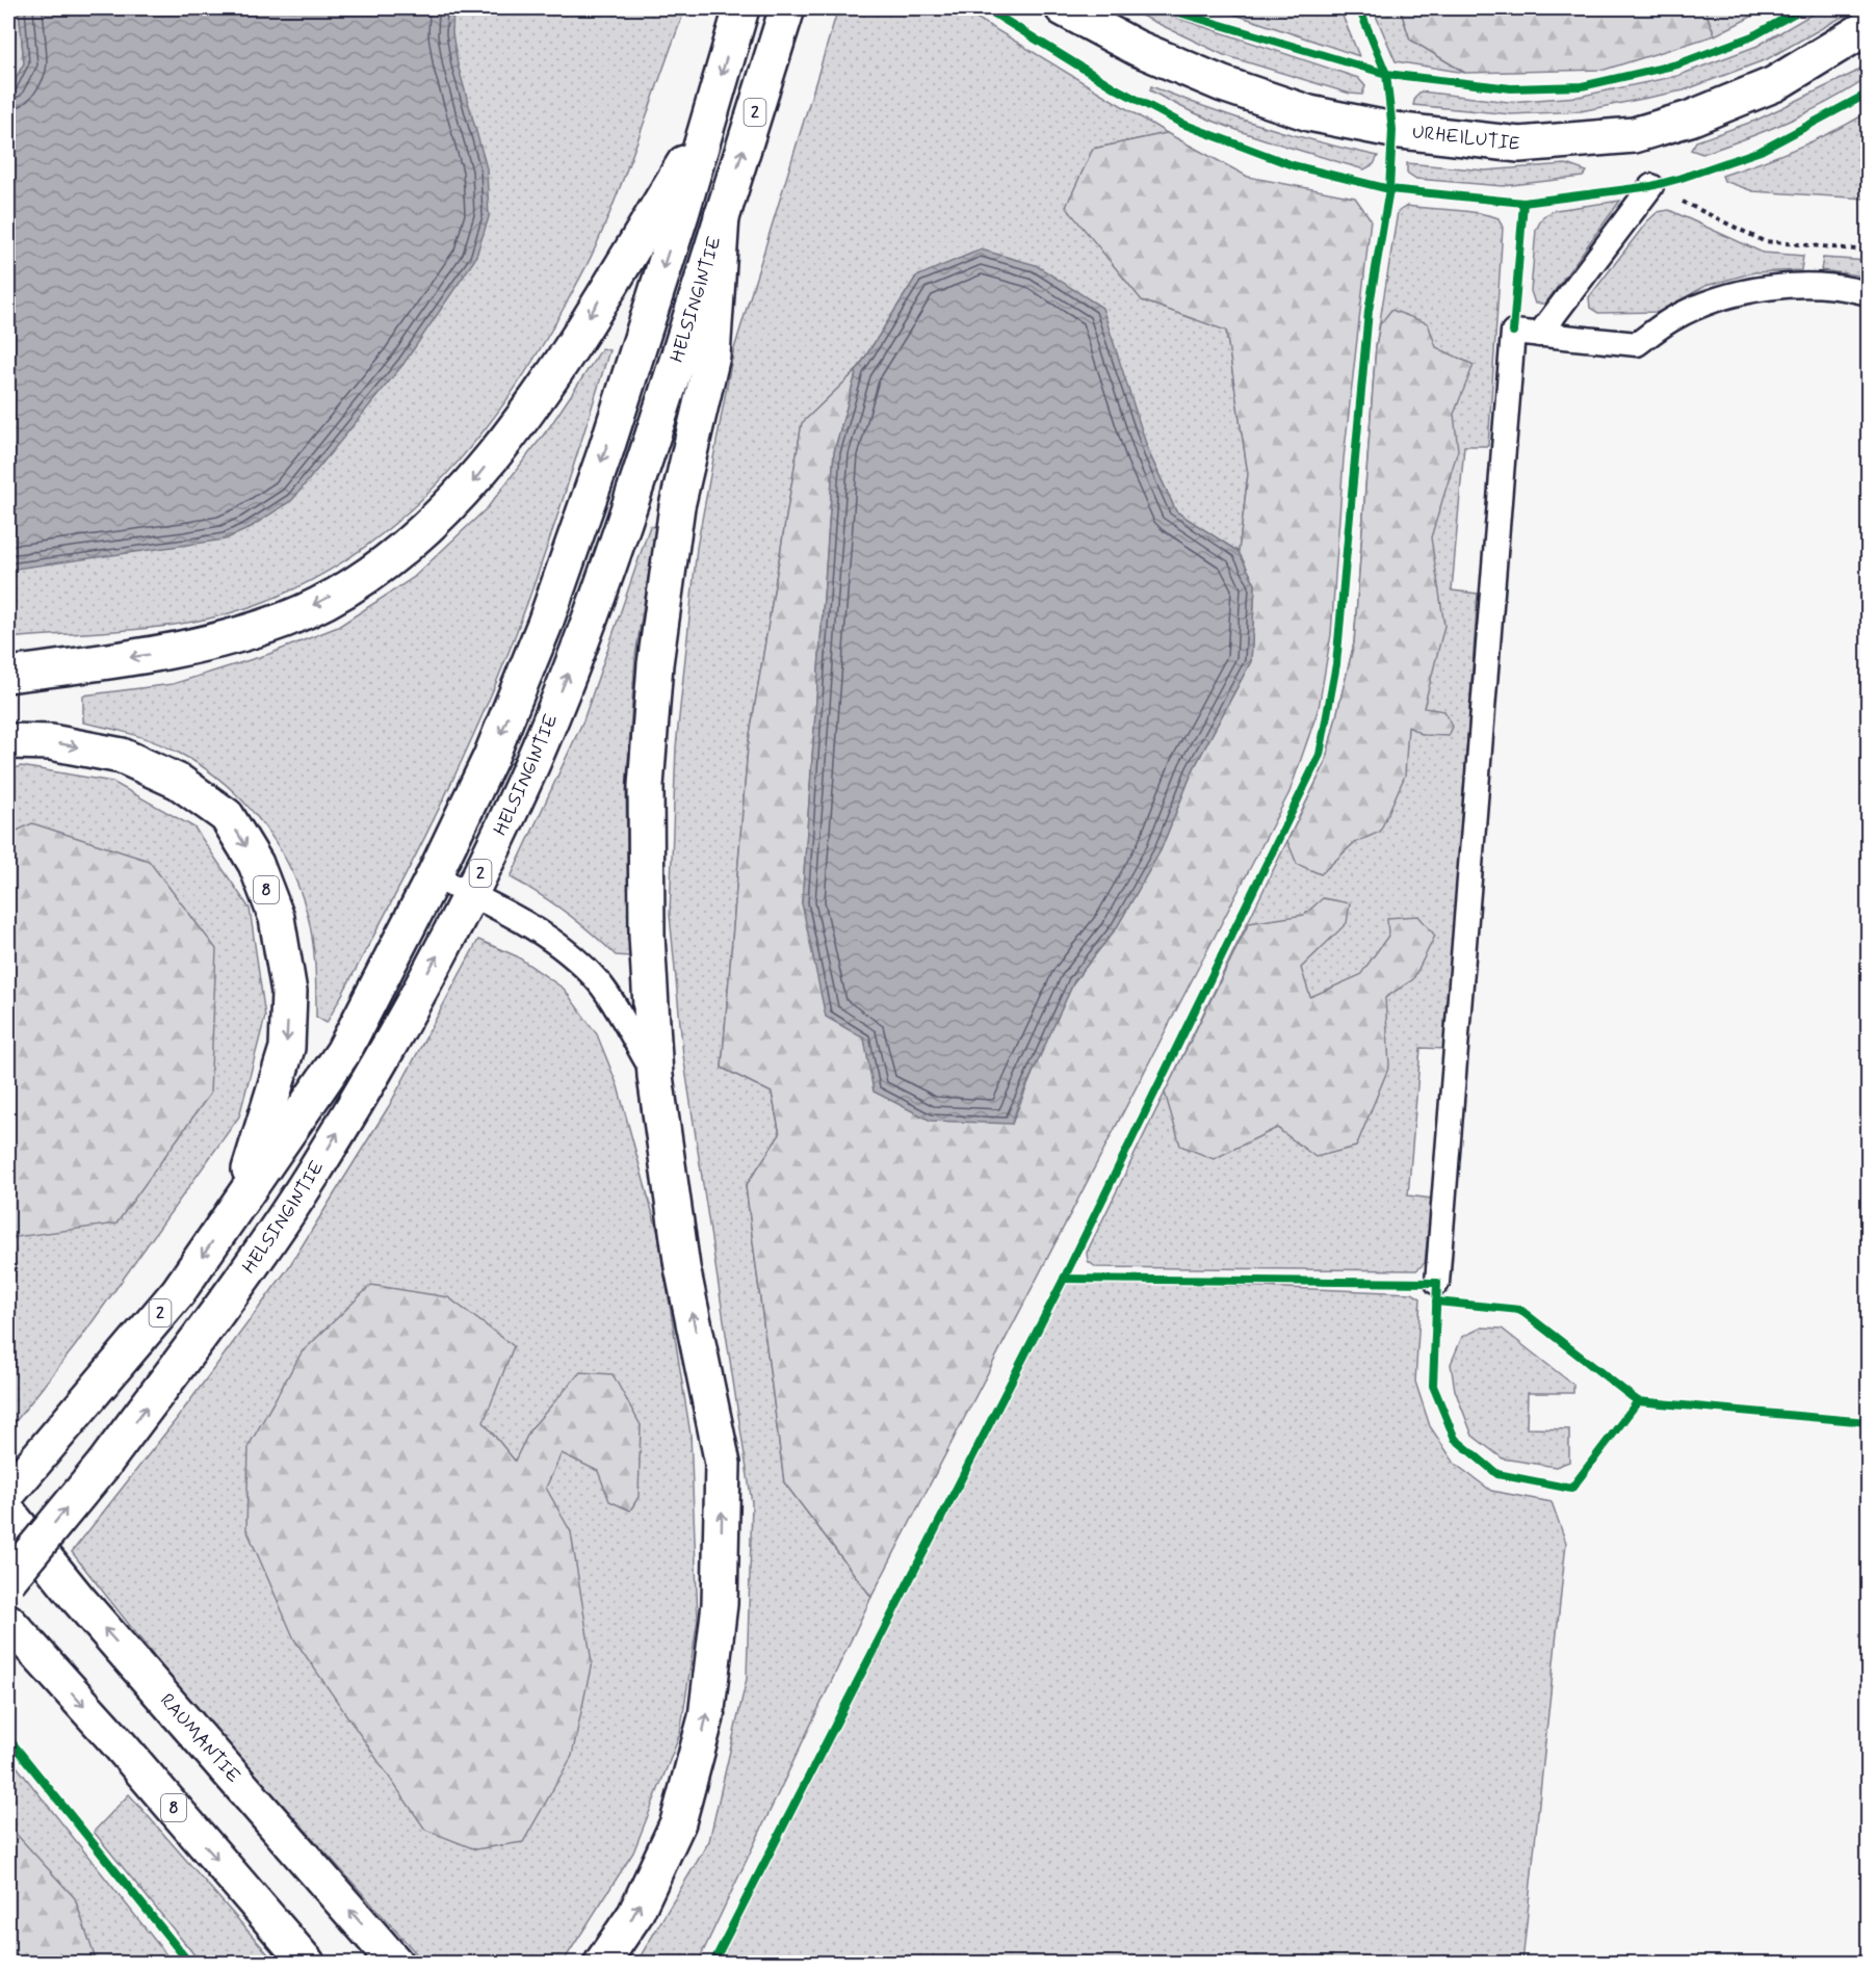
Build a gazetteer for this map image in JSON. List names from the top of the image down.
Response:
{
  "streets": {
    "main road": [
      "2",
      "URHEILUTIE",
      "HELSINGINTIE",
      "8",
      "RAUMANTIE"
    ]
  },
  "crossings": [
    ["HELSINGINTIE", "8"]
  ]
}
